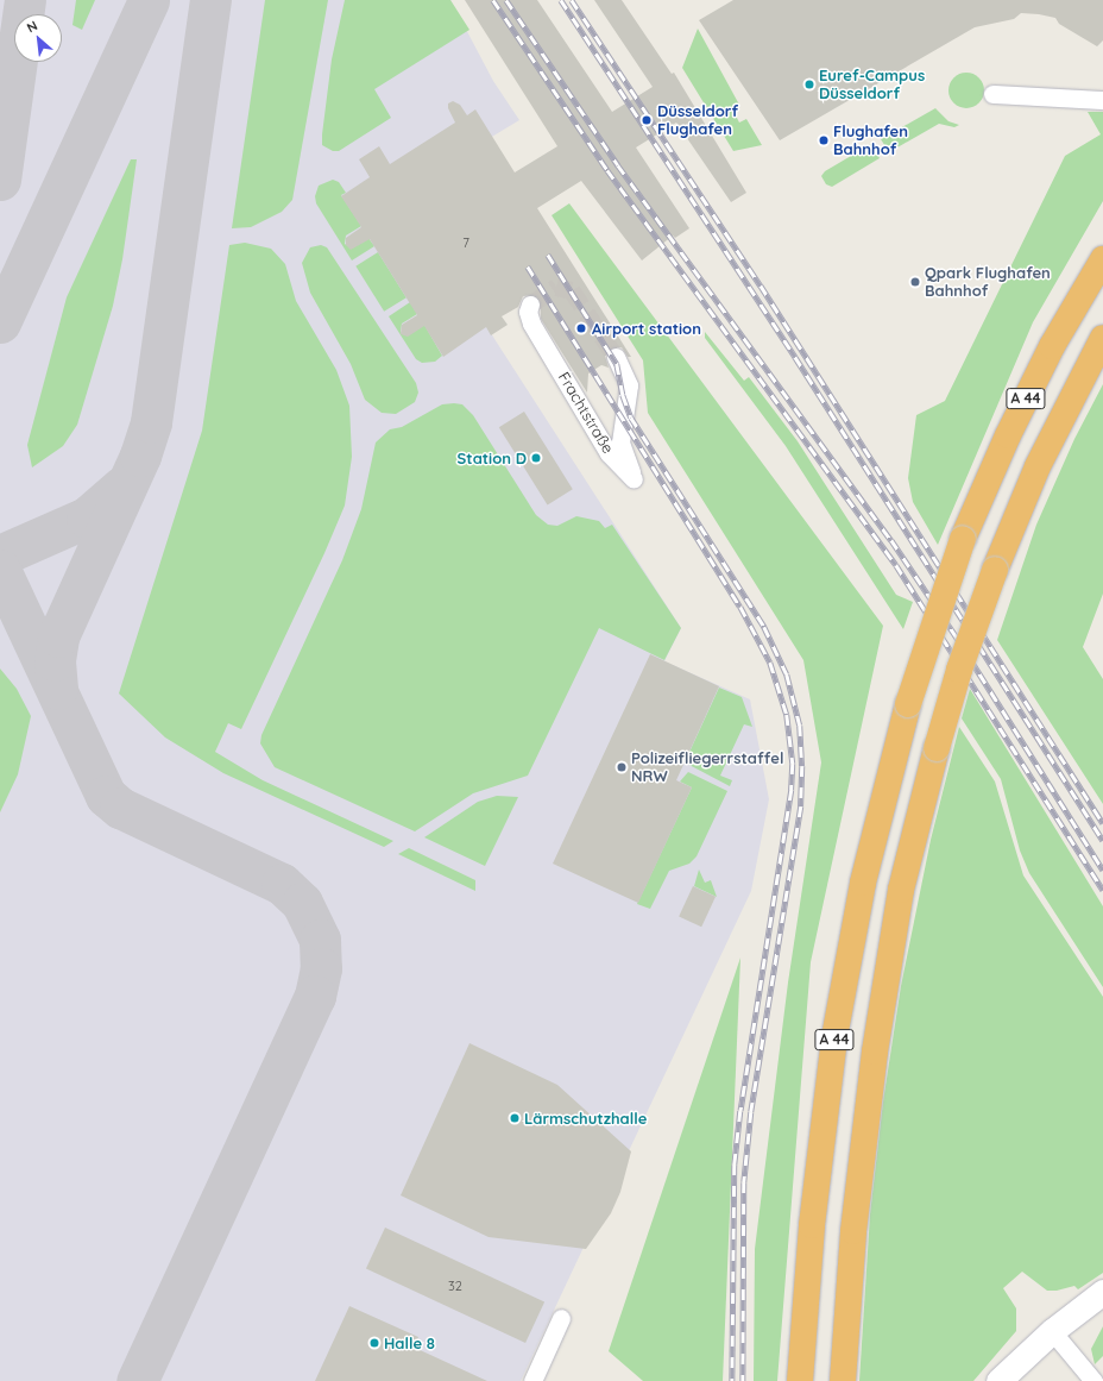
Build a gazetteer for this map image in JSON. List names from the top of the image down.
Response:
{
  "streets": {
    "highway": ["A 44"],
    "street": ["Frachtstraße"]
  },
  "places": [
    "Euref-Campus Düsseldorf",
    "Düsseldorf Flughafen",
    "Flughafen Bahnhof",
    "Qpark Flughafen Bahnhof",
    "Airport station",
    "Station D",
    "Polizeifliegerrstaffel NRW",
    "Lärmschutzhalle",
    "Halle 8"
  ],
  "house_numbers": ["7", "32"],
  "north": "top left"
}
